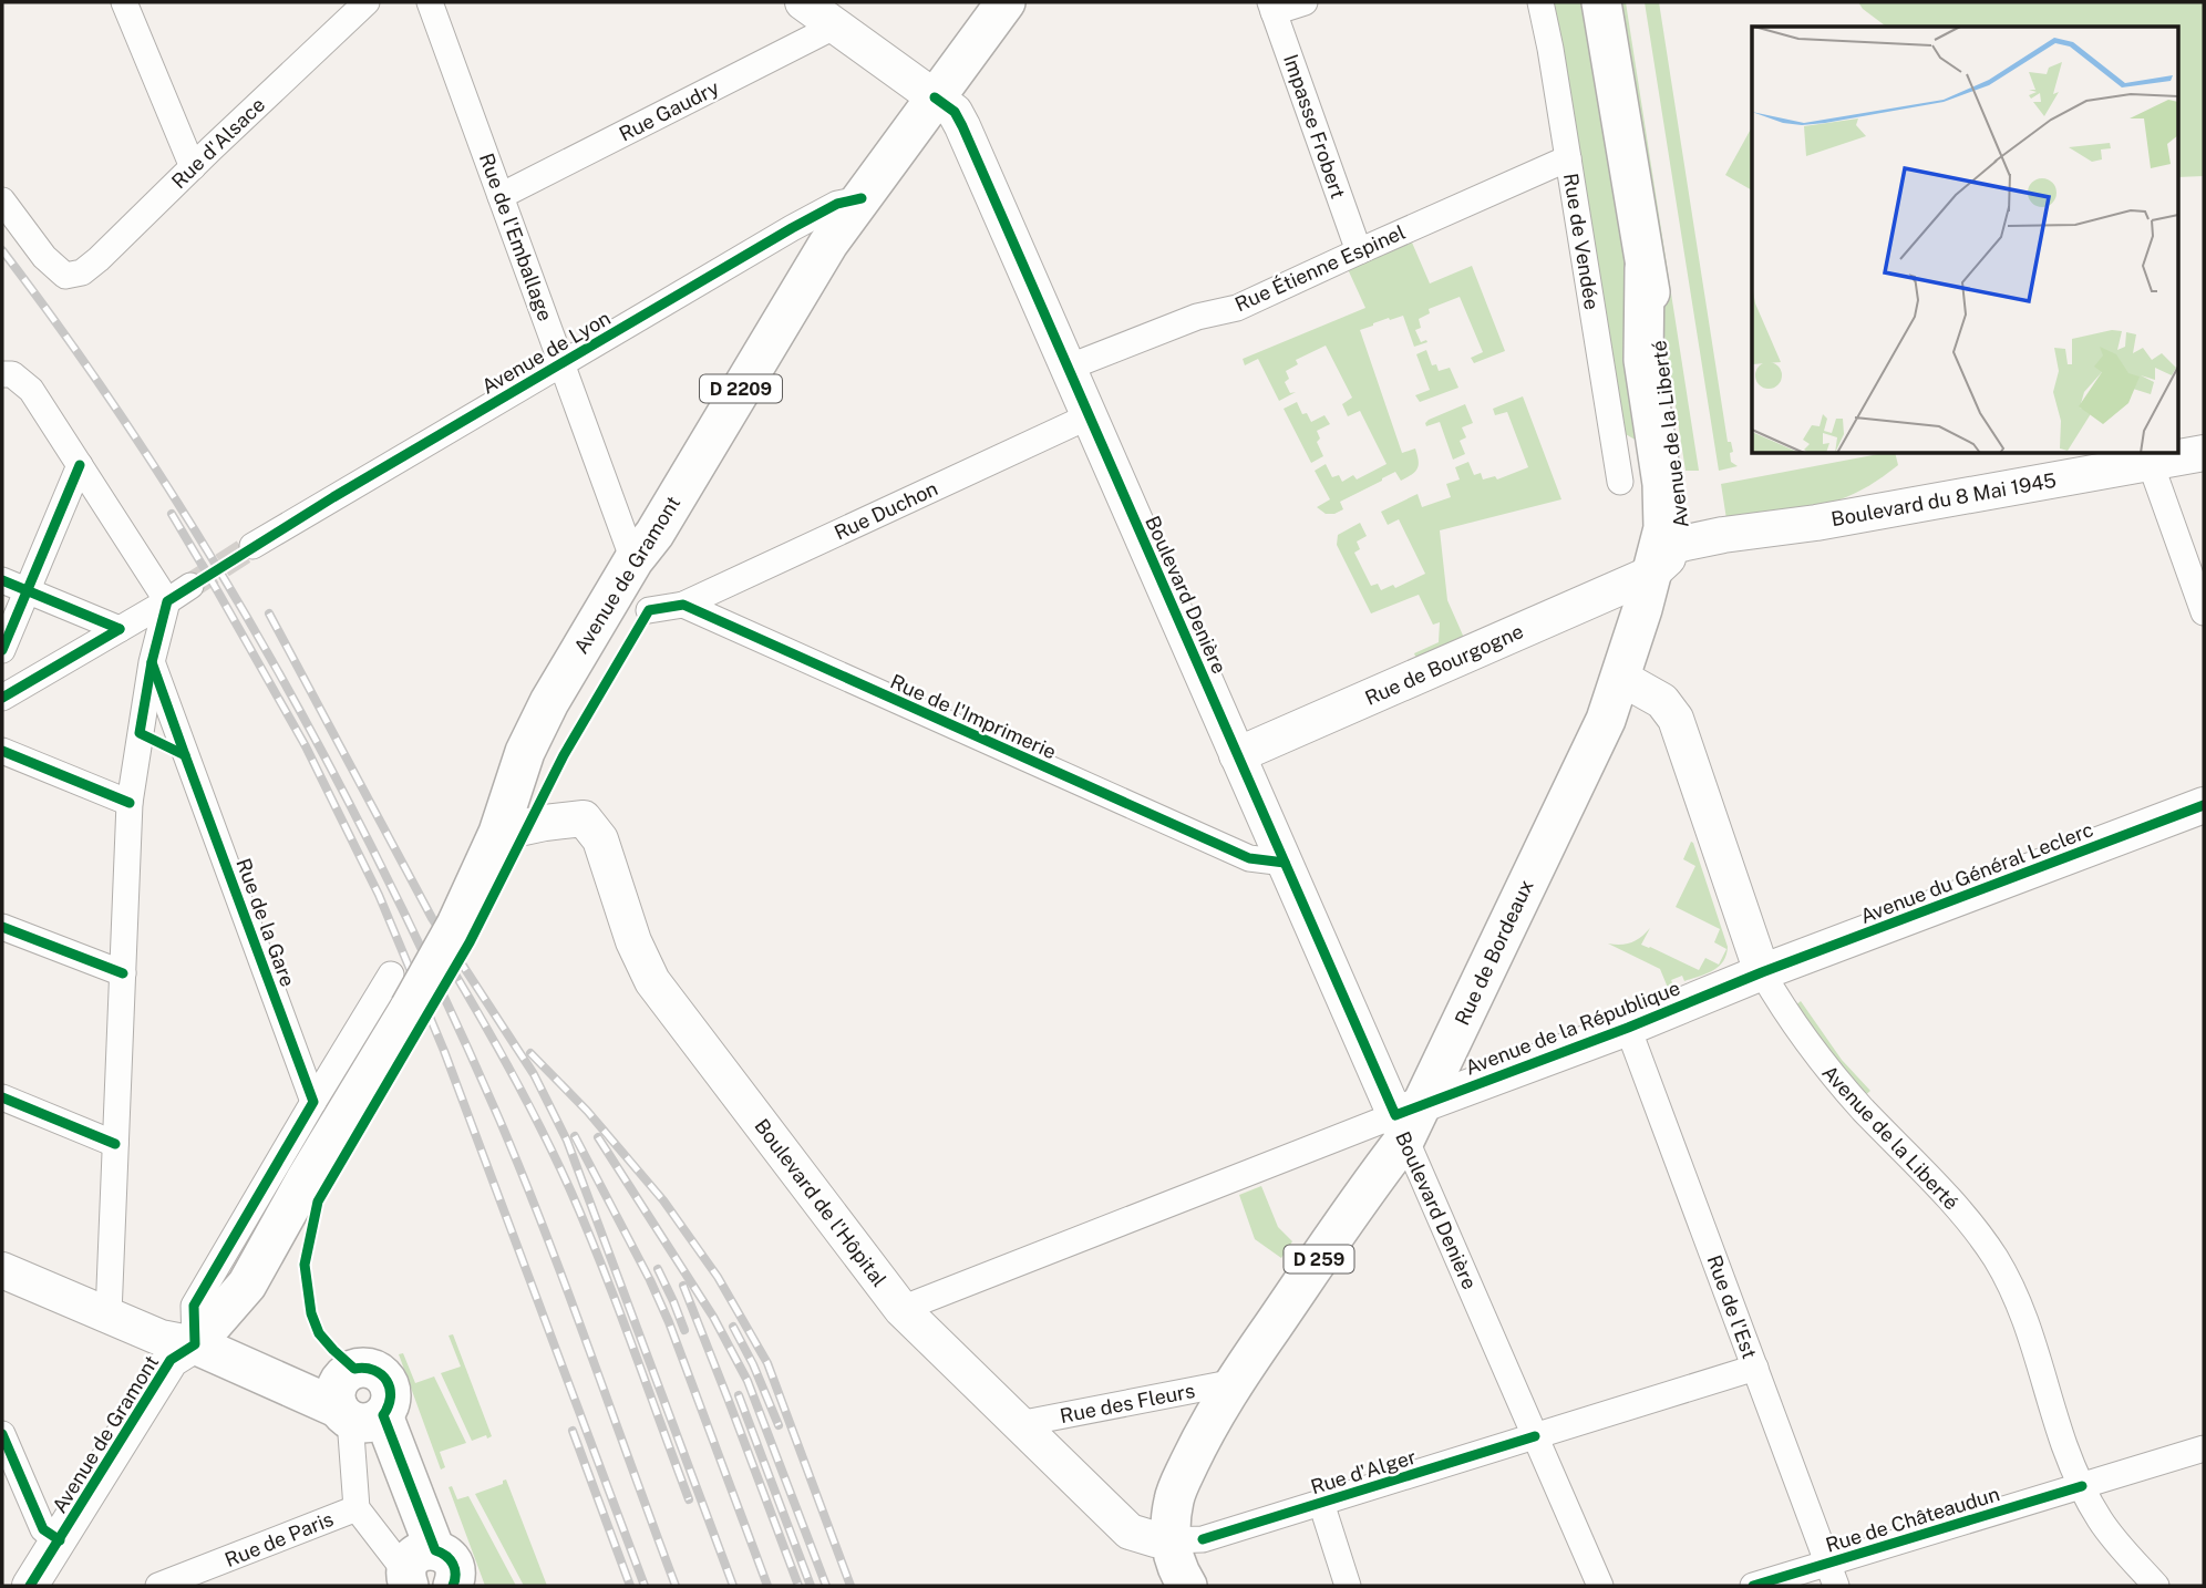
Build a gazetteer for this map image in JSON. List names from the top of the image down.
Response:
{
  "streets": {
    "main road": [
      "D 2209",
      "Avenue de la Liberté",
      "Avenue de Gramont",
      "Rue de Bordeaux",
      "D 259"
    ],
    "street": [
      "Rue Gaudry",
      "Impasse Frobert",
      "Rue d'Alsace",
      "Rue de l'Emballage",
      "Rue de Vendée",
      "Rue Étienne Espinel",
      "Avenue de Lyon",
      "Boulevard du 8 Mai 1945",
      "Rue Duchon",
      "Boulevard Denière",
      "Rue de Bourgogne",
      "Rue de l'Imprimerie",
      "Avenue du Général Leclerc",
      "Rue de la Gare",
      "Avenue de la République",
      "Boulevard de l'Hôpital",
      "Rue de l'Est",
      "Rue des Fleurs",
      "Rue d'Alger",
      "Rue de Châteaudun",
      "Rue de Paris"
    ]
  },
  "crossings": [
    ["Rue Gaudry", "Rue de l'Emballage"],
    ["Rue Gaudry", "Boulevard Denière"],
    ["Impasse Frobert", "Rue Étienne Espinel"],
    ["Rue de l'Emballage", "Avenue de Lyon"],
    ["Rue de l'Emballage", "Avenue de Gramont"],
    ["Rue de Vendée", "Rue Étienne Espinel"],
    ["Rue Étienne Espinel", "Boulevard Denière"],
    ["Avenue de Lyon", "Avenue de Gramont"],
    ["Avenue de la Liberté", "Boulevard du 8 Mai 1945"],
    ["Avenue de la Liberté", "Rue de Bourgogne"],
    ["Avenue de la Liberté", "Avenue du Général Leclerc"],
    ["Avenue de la Liberté", "Rue de Bordeaux"],
    ["Avenue de la Liberté", "Avenue de la République"],
    ["Avenue de la Liberté", "Rue de Châteaudun"],
    ["Rue Duchon", "Boulevard Denière"],
    ["Rue Duchon", "Rue de l'Imprimerie"],
    ["Avenue de Gramont", "Boulevard Denière"],
    ["Avenue de Gramont", "Boulevard de l'Hôpital"],
    ["Boulevard Denière", "Rue de Bourgogne"],
    ["Boulevard Denière", "Rue de l'Imprimerie"],
    ["Boulevard Denière", "Rue de Bordeaux"],
    ["Boulevard Denière", "Avenue de la République"],
    ["Boulevard Denière", "Rue d'Alger"],
    ["Avenue du Général Leclerc", "Avenue de la République"],
    ["Rue de Bordeaux", "Avenue de la République"],
    ["Rue de Bordeaux", "Boulevard de l'Hôpital"],
    ["Rue de Bordeaux", "Rue des Fleurs"],
    ["Rue de Bordeaux", "Rue d'Alger"],
    ["Avenue de la République", "Boulevard de l'Hôpital"],
    ["Avenue de la République", "Rue de l'Est"],
    ["Boulevard de l'Hôpital", "Rue des Fleurs"],
    ["Boulevard de l'Hôpital", "Rue d'Alger"],
    ["Rue de l'Est", "Rue d'Alger"],
    ["Rue de l'Est", "Rue de Châteaudun"]
  ]
}
